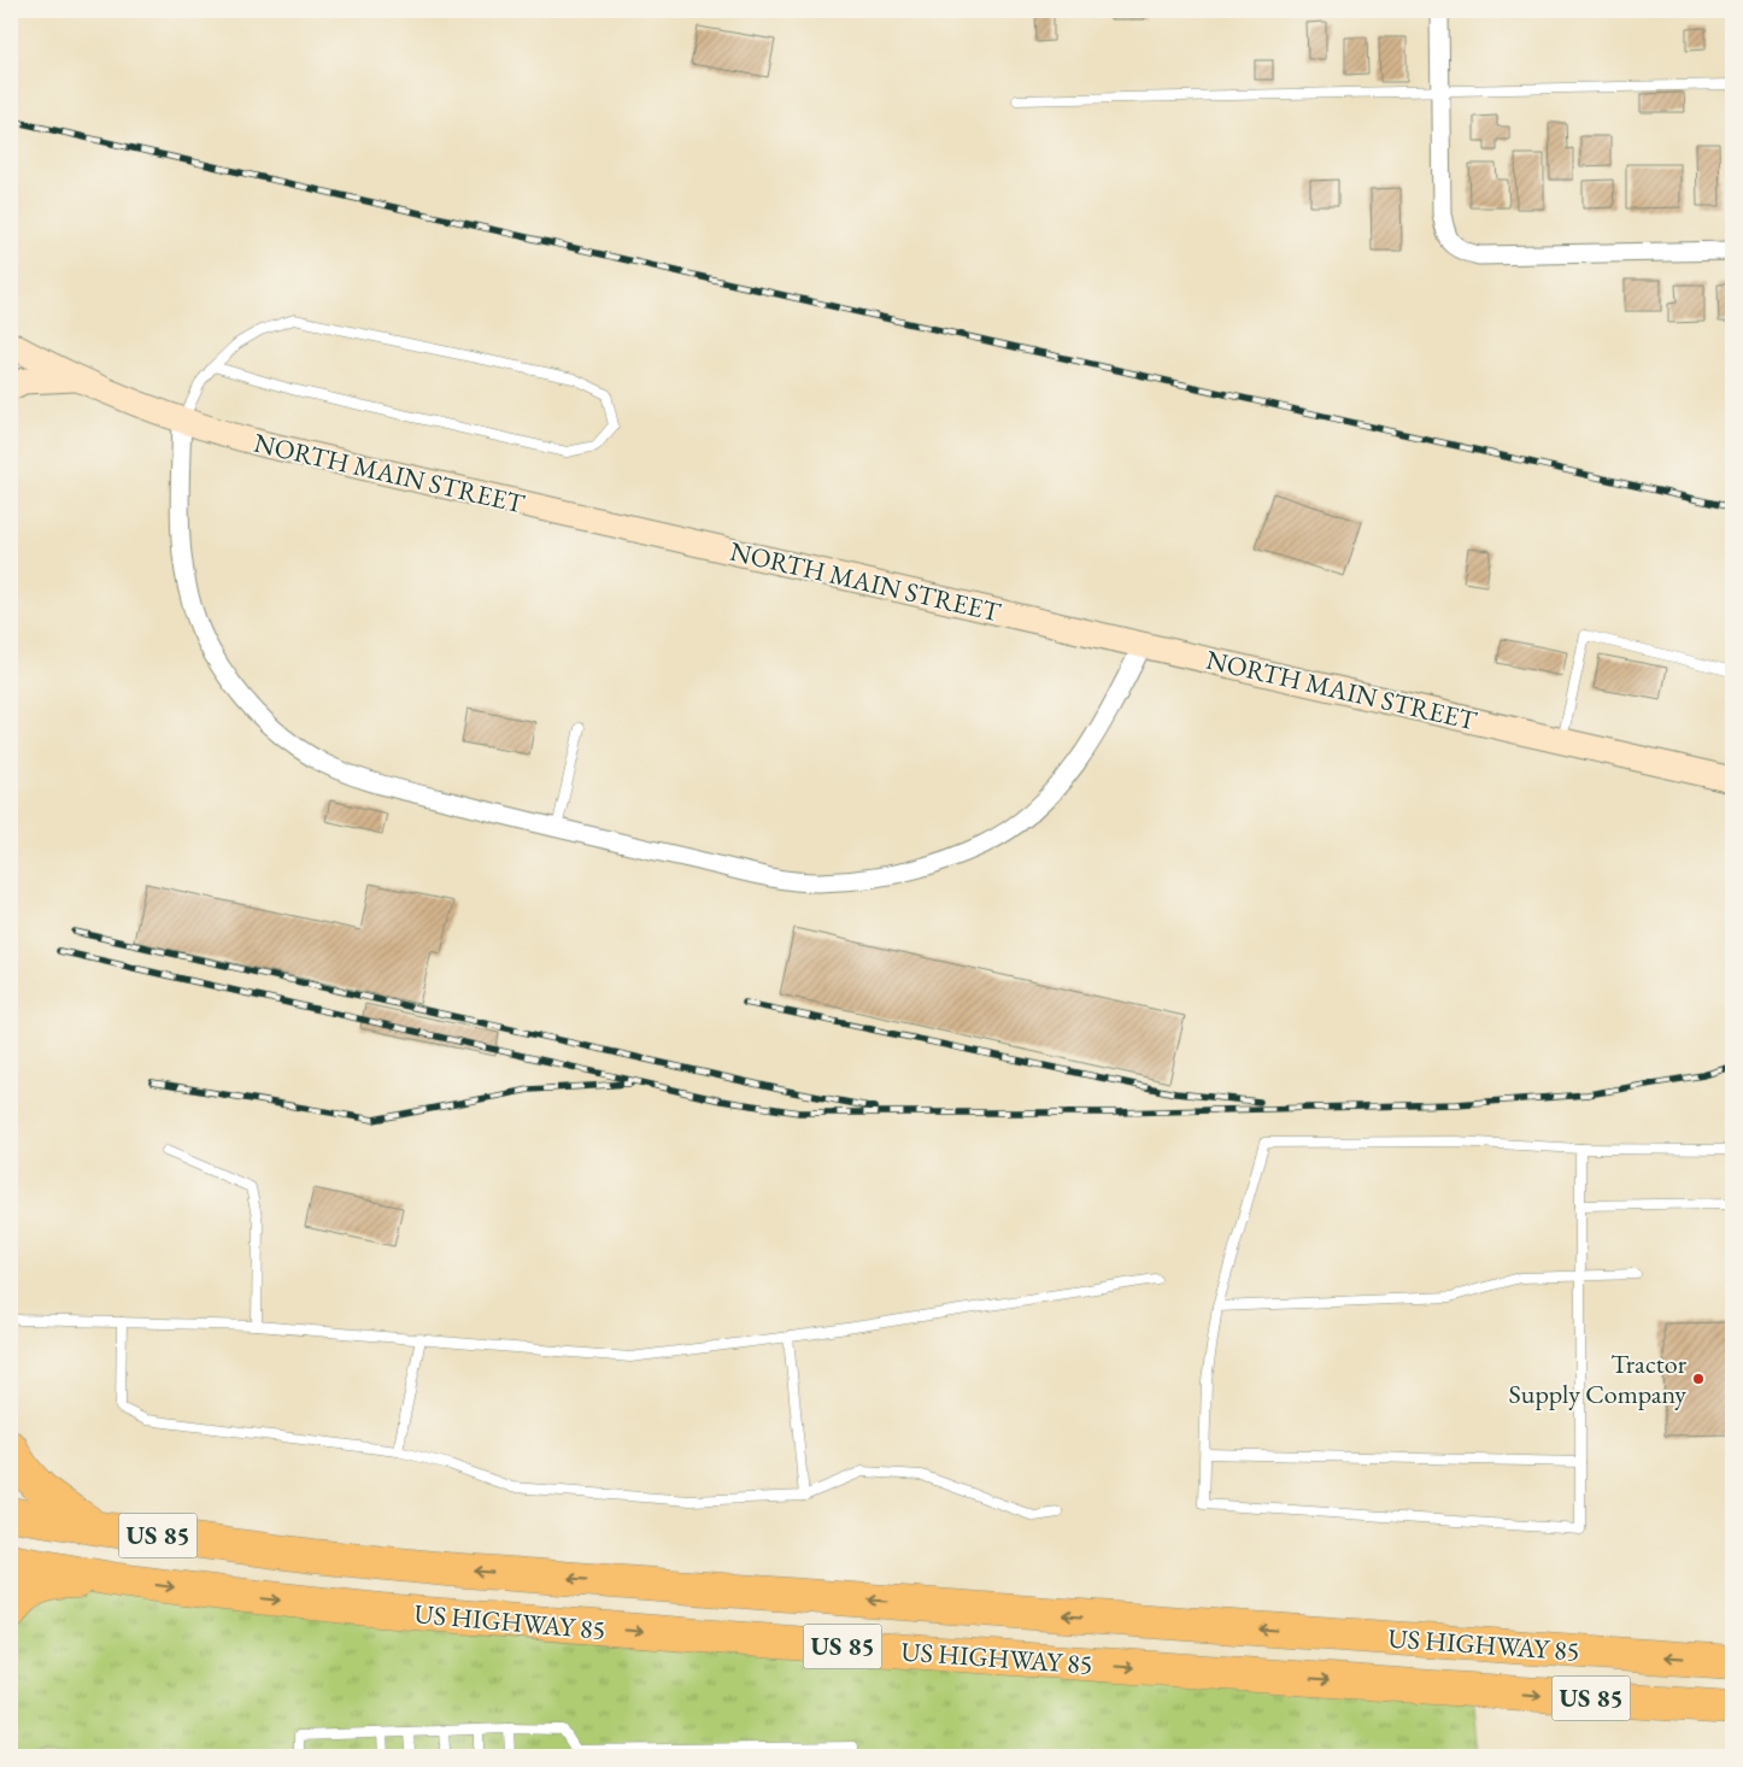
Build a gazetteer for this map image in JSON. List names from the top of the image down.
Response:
{
  "streets": {
    "highway": ["US 85", "US HIGHWAY 85"],
    "street": ["NORTH MAIN STREET"]
  },
  "places": ["Tractor Supply Company"]
}
